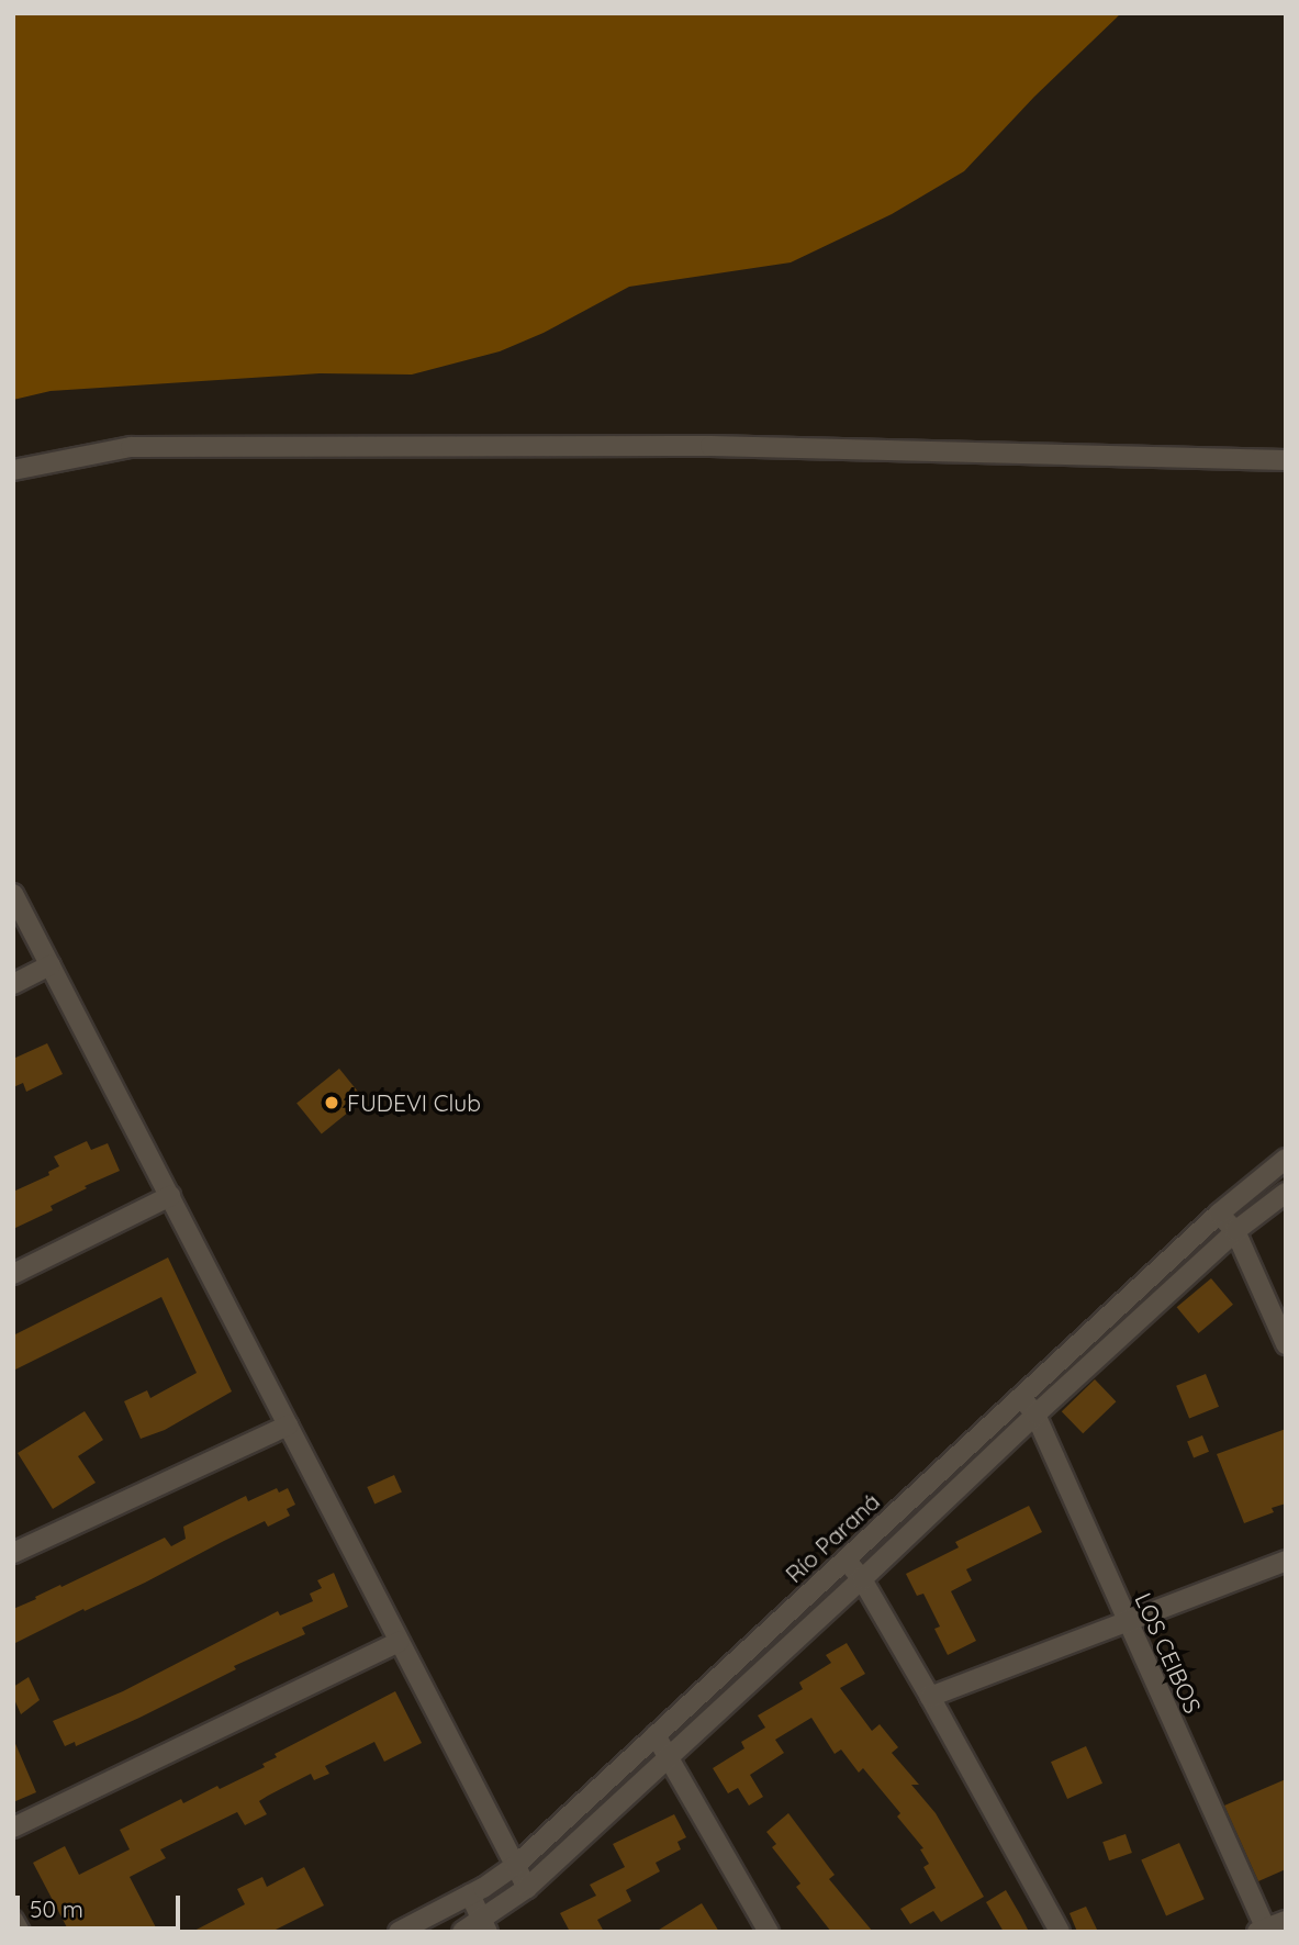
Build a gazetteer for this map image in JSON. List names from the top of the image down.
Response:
{
  "streets": {
    "street": ["Río Paraná", "LOS CEIBOS"]
  },
  "crossings": [
    ["Río Paraná", "LOS CEIBOS"]
  ],
  "places": ["FUDEVI Club"],
  "scale_bar": "50 m"
}
